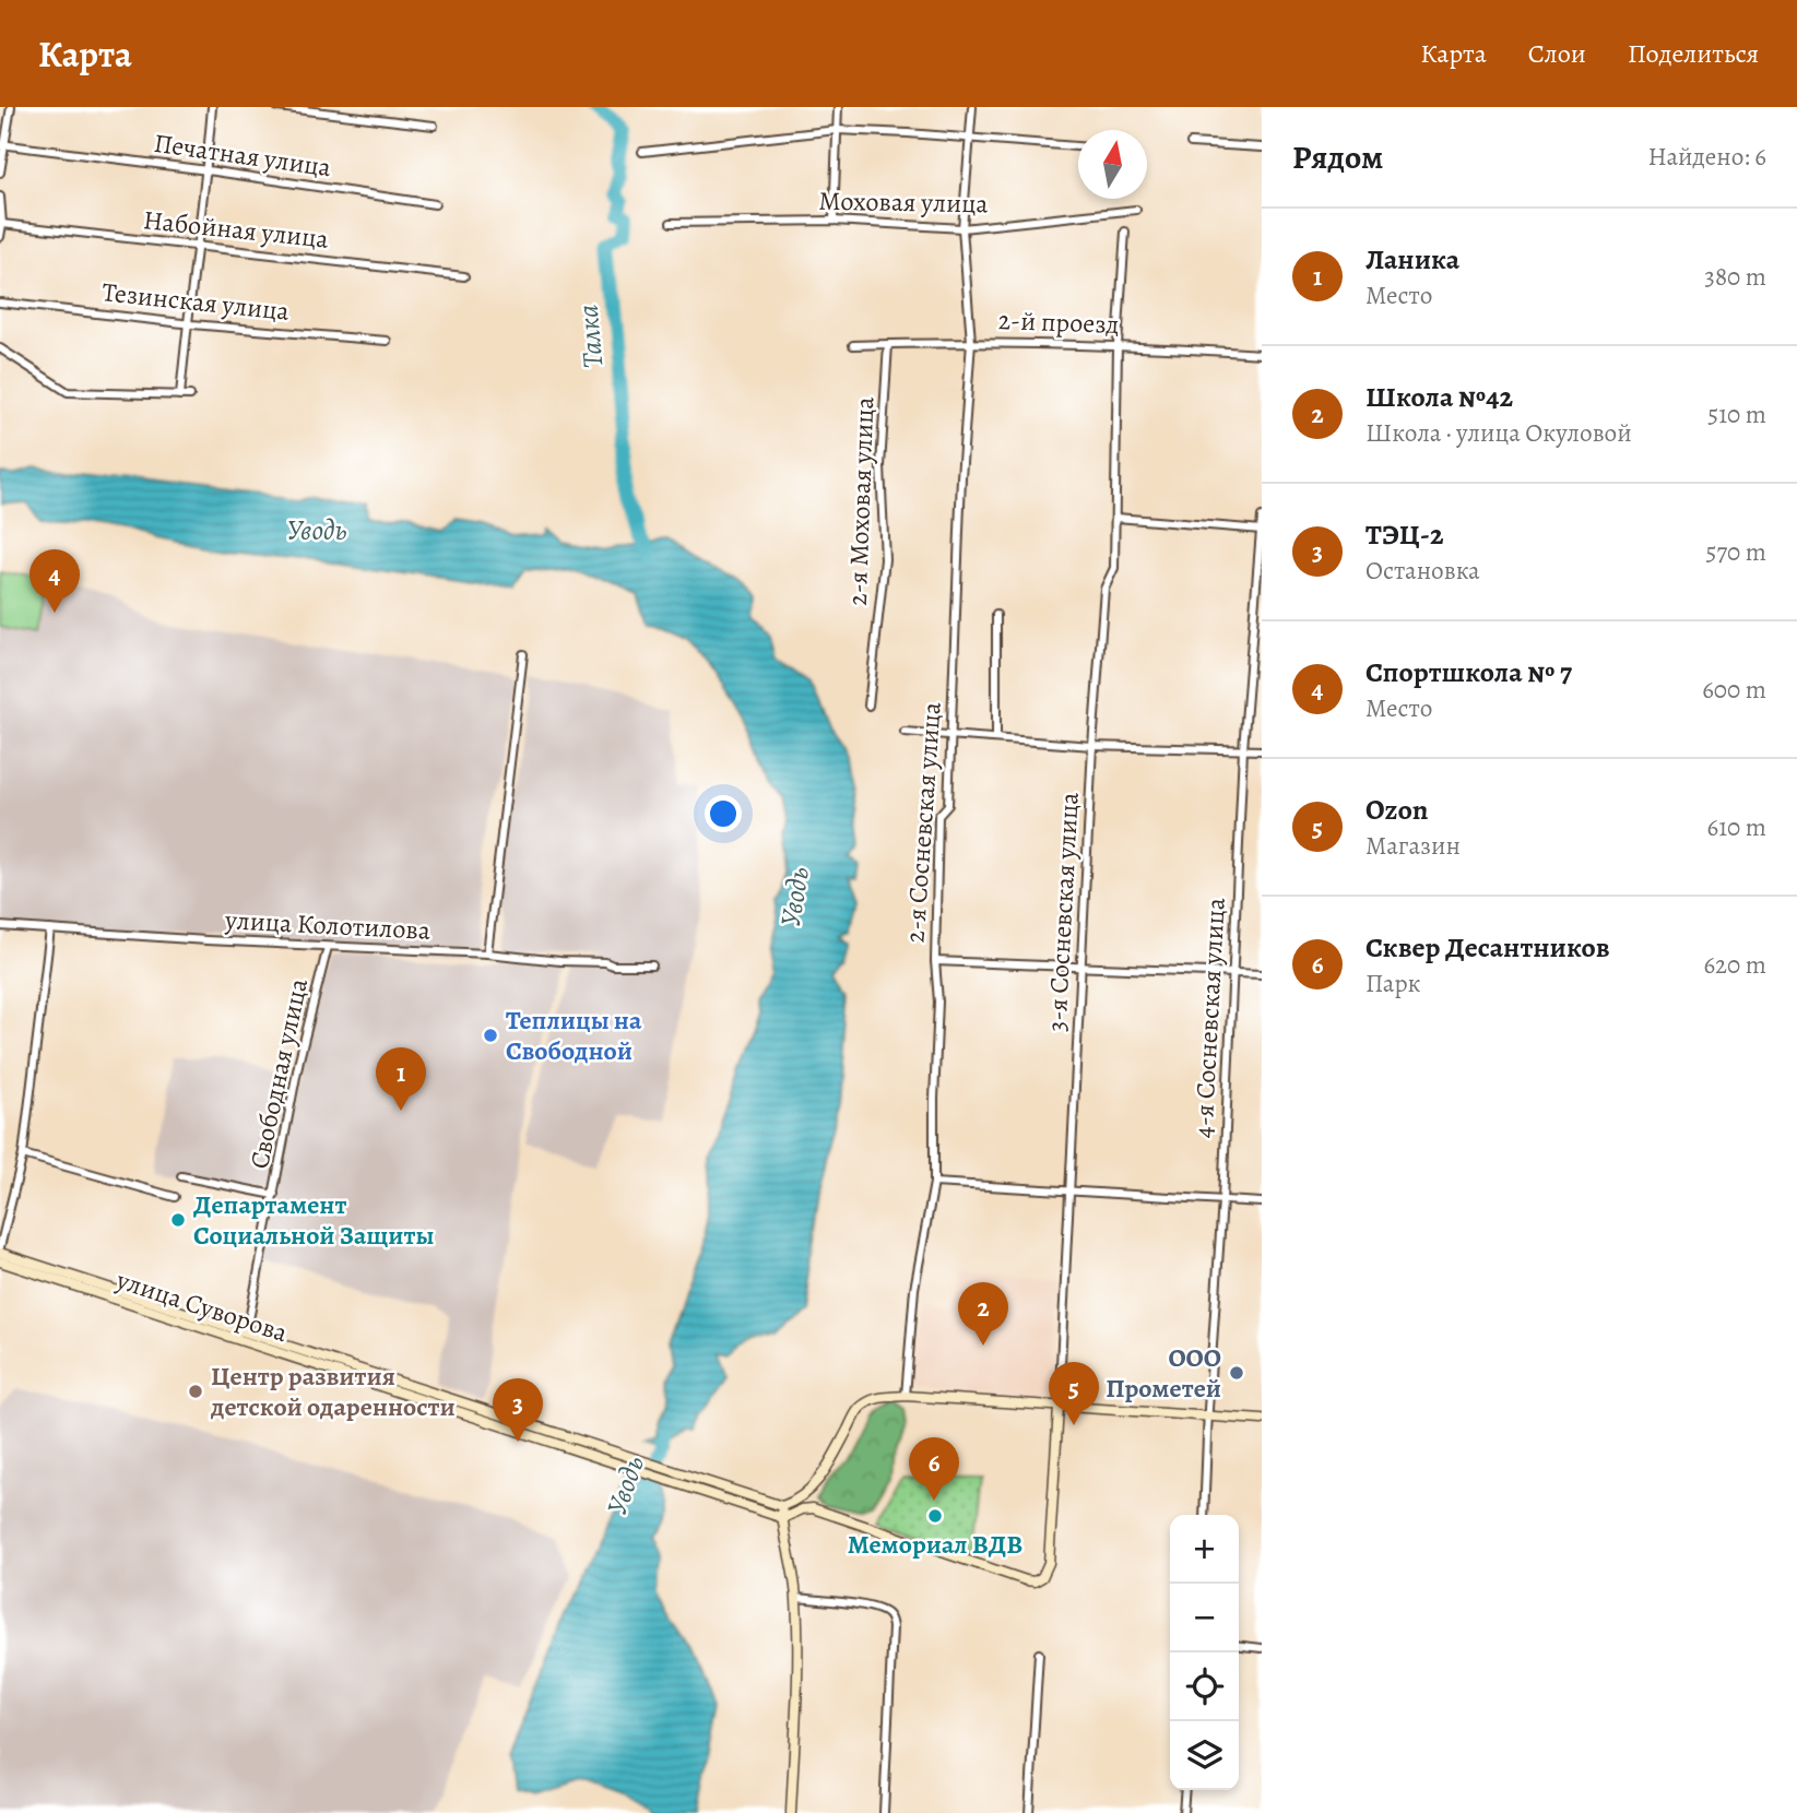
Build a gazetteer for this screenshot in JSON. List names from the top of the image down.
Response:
{
  "streets": {
    "main road": ["3-я Сосневская улица", "Свободная улица", "улица Суворова"],
    "street": [
      "Печатная улица",
      "Моховая улица",
      "Набойная улица",
      "Тезинская улица",
      "2-й проезд",
      "2-я Моховая улица",
      "2-я Сосневская улица",
      "улица Колотилова",
      "4-я Сосневская улица"
    ]
  },
  "crossings": [
    ["Моховая улица", "2-я Сосневская улица"],
    ["2-й проезд", "2-я Моховая улица"],
    ["2-й проезд", "2-я Сосневская улица"],
    ["2-й проезд", "3-я Сосневская улица"],
    ["3-я Сосневская улица", "улица Суворова"],
    ["улица Колотилова", "Свободная улица"],
    ["Свободная улица", "улица Суворова"]
  ],
  "water": ["Талка", "Уводь"],
  "places": [
    "Теплицы на Свободной",
    "Департамент Социальной Защиты",
    "ООО Прометей",
    "Центр развития детской одаренности",
    "Мемориал ВДВ"
  ],
  "north": "top",
  "page": {
    "header": "Карта",
    "nav": ["Карта", "Слои", "Поделиться"],
    "heading": ["Рядом", "Найдено: 6"],
    "list": [
      {
        "mark": "1",
        "name": "Ланика",
        "note": "Место",
        "value": "380 m"
      },
      {
        "mark": "2",
        "name": "Школа №42",
        "note": "Школа · улица Окуловой",
        "value": "510 m"
      },
      {
        "mark": "3",
        "name": "ТЭЦ-2",
        "note": "Остановка",
        "value": "570 m"
      },
      {
        "mark": "4",
        "name": "Спортшкола № 7",
        "note": "Место",
        "value": "600 m"
      },
      {
        "mark": "5",
        "name": "Ozon",
        "note": "Магазин",
        "value": "610 m"
      },
      {
        "mark": "6",
        "name": "Сквер Десантников",
        "note": "Парк",
        "value": "620 m"
      }
    ],
    "pins": [
      "4",
      "1",
      "2",
      "5",
      "3",
      "6"
    ],
    "map_buttons": ["+", "−"]
  }
}
